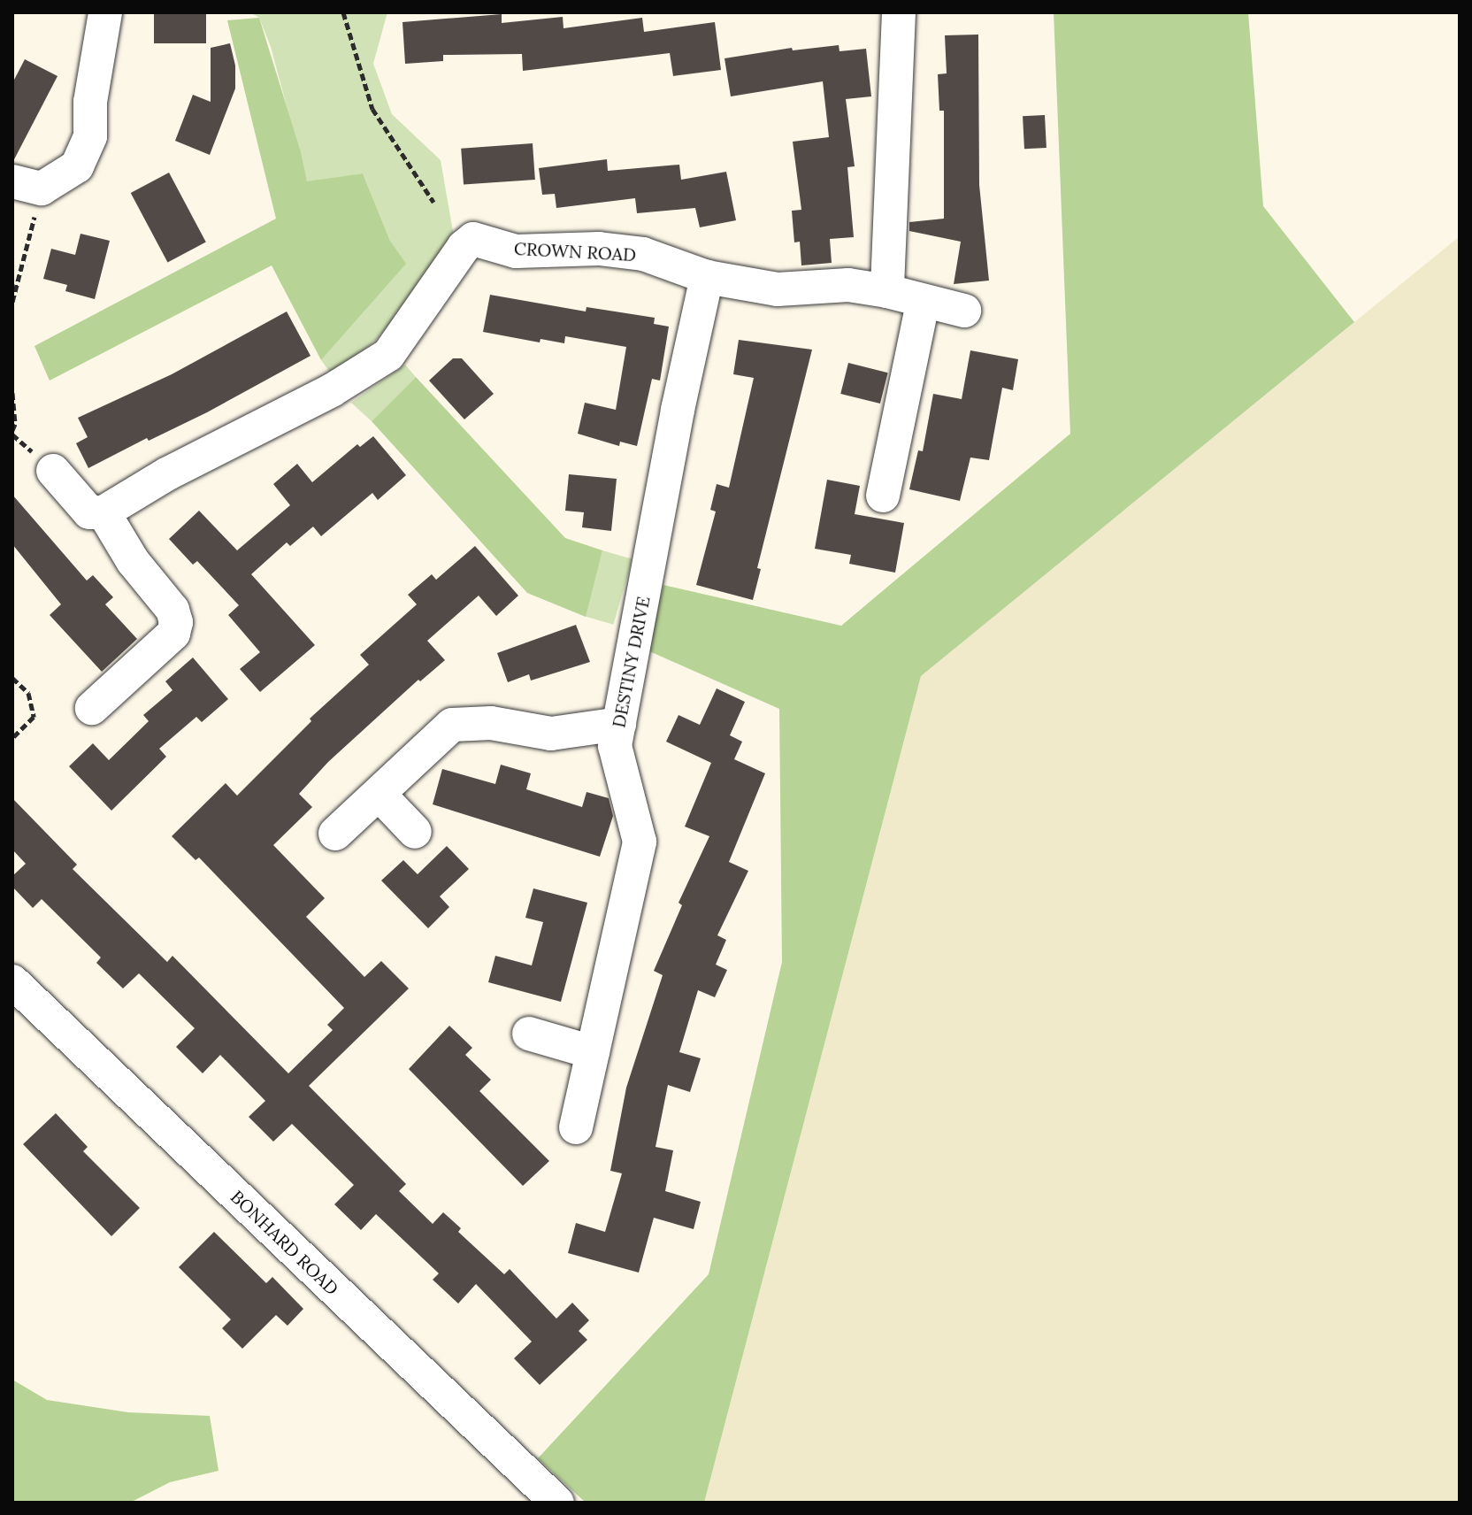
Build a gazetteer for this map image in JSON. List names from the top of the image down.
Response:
{
  "streets": {
    "street": ["CROWN ROAD", "DESTINY DRIVE", "BONHARD ROAD"]
  },
  "crossings": [
    ["CROWN ROAD", "DESTINY DRIVE"]
  ]
}
